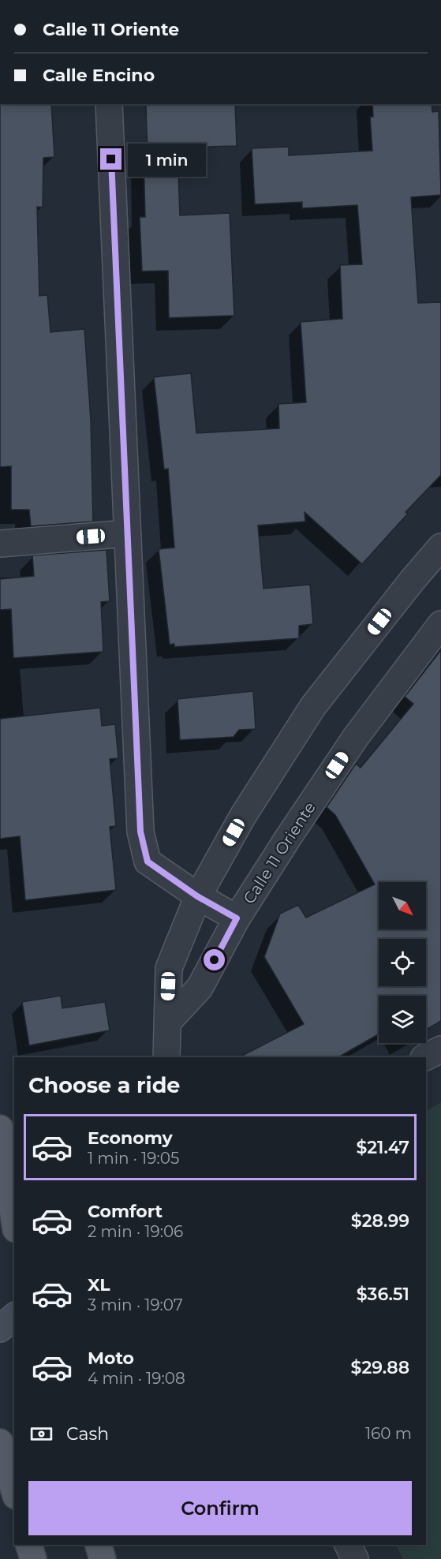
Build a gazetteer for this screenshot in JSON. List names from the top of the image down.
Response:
{
  "streets": {
    "street": ["Calle 11 Oriente"]
  },
  "north": "bottom right",
  "page": {
    "banner": ["Calle 11 Oriente", "Calle Encino"],
    "bubble": "1 min",
    "heading": "Choose a ride",
    "list": [
      {
        "name": "Economy",
        "note": "1 min · 19:05",
        "value": "$21.47"
      },
      {
        "name": "Comfort",
        "note": "2 min · 19:06",
        "value": "$28.99"
      },
      {
        "name": "XL",
        "note": "3 min · 19:07",
        "value": "$36.51"
      },
      {
        "name": "Moto",
        "note": "4 min · 19:08",
        "value": "$29.88"
      }
    ],
    "pay": ["Cash", "160 m"],
    "buttons": "Confirm"
  }
}
